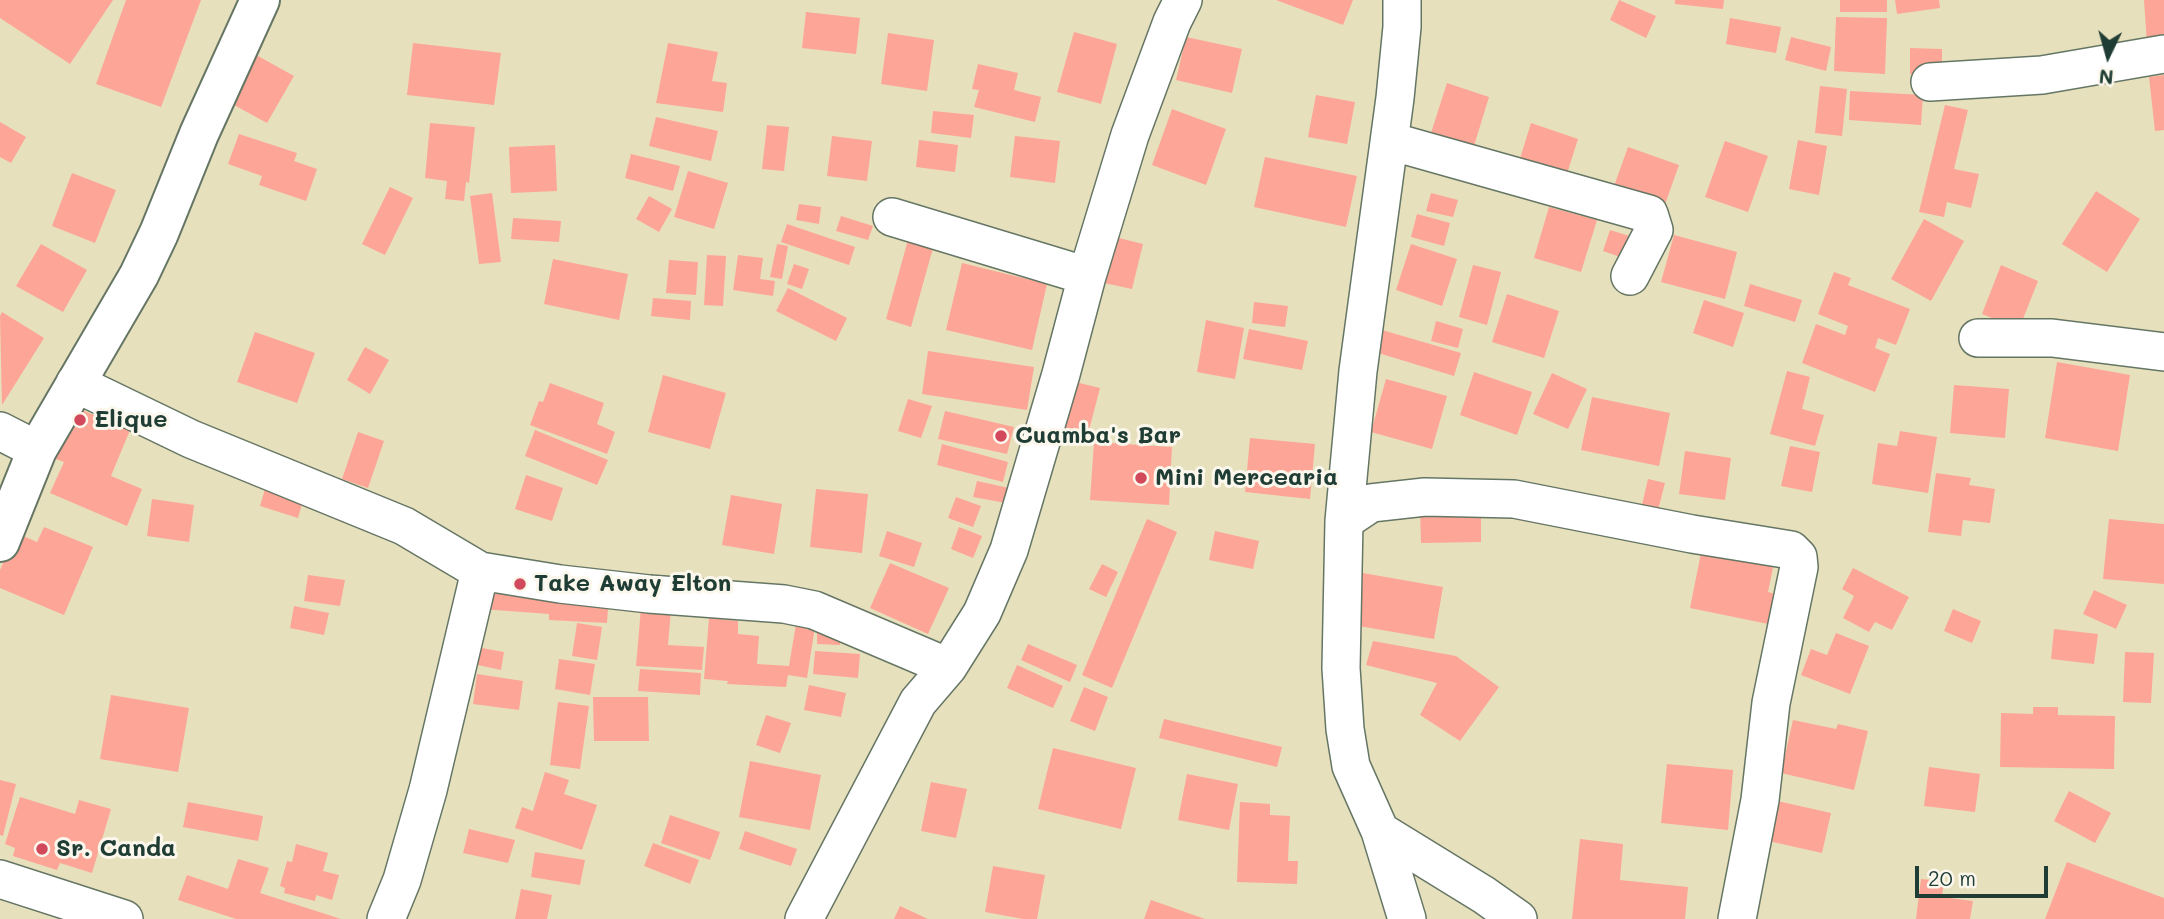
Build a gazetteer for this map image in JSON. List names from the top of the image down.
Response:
{
  "places": [
    "Elique",
    "Cuamba's Bar",
    "Mini Mercearia",
    "Take Away Elton",
    "Sr. Canda"
  ],
  "scale_bar": "20 m",
  "north": "bottom"
}
